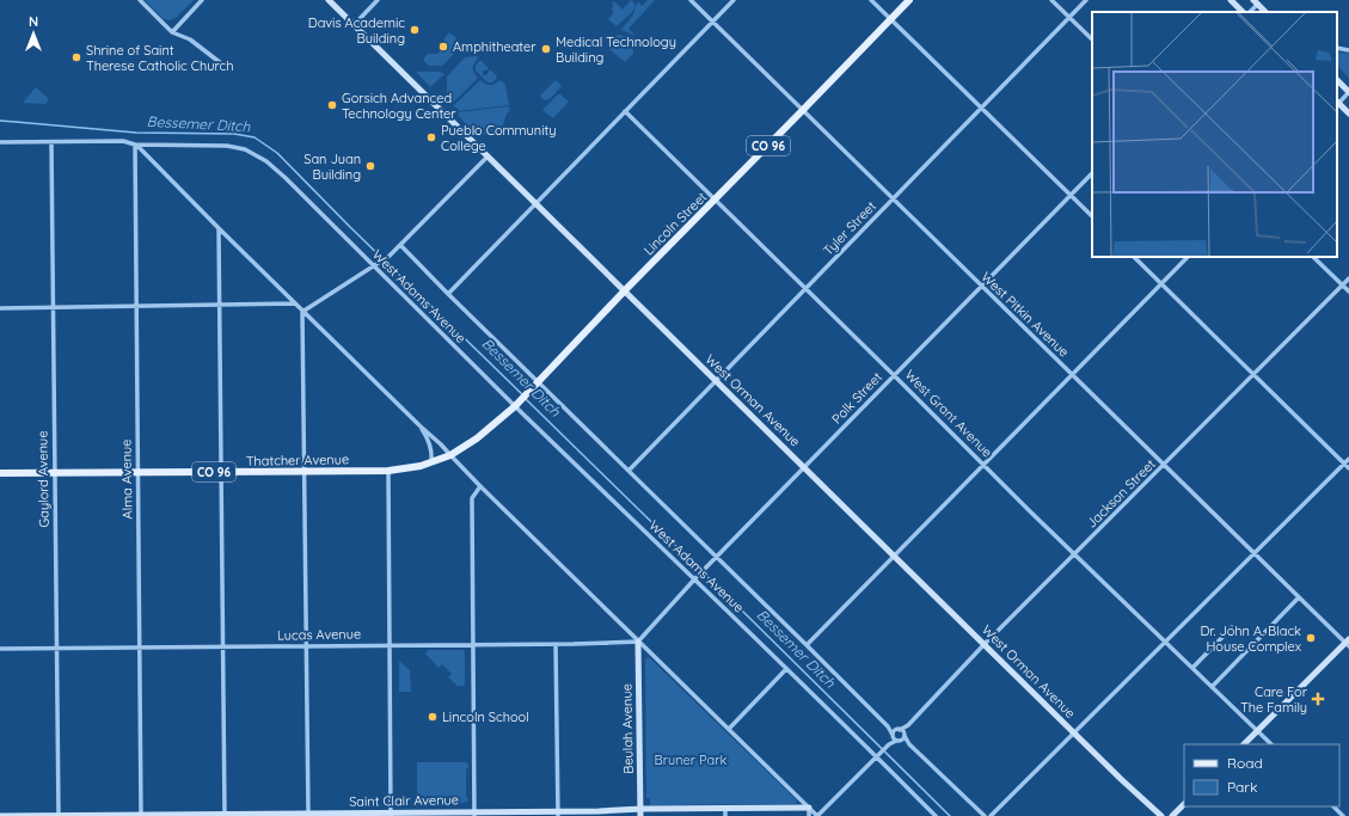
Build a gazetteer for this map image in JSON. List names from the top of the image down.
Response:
{
  "streets": {
    "main road": ["CO 96", "Lincoln Street", "Thatcher Avenue"],
    "street": [
      "Tyler Street",
      "West Adams Avenue",
      "West Pitkin Avenue",
      "Polk Street",
      "West Orman Avenue",
      "West Grant Avenue",
      "Gaylord Avenue",
      "Alma Avenue",
      "Jackson Street",
      "Lucas Avenue",
      "Beulah Avenue",
      "Saint Clair Avenue"
    ]
  },
  "crossings": [
    ["Lincoln Street", "West Adams Avenue"],
    ["Lincoln Street", "West Pitkin Avenue"],
    ["Lincoln Street", "West Orman Avenue"],
    ["Lincoln Street", "West Grant Avenue"],
    ["Lincoln Street", "Thatcher Avenue"],
    ["Tyler Street", "West Adams Avenue"],
    ["Tyler Street", "West Pitkin Avenue"],
    ["Tyler Street", "West Orman Avenue"],
    ["Tyler Street", "West Grant Avenue"],
    ["West Adams Avenue", "Polk Street"],
    ["West Adams Avenue", "Gaylord Avenue"],
    ["West Adams Avenue", "Alma Avenue"],
    ["West Adams Avenue", "Jackson Street"],
    ["West Pitkin Avenue", "Polk Street"],
    ["West Pitkin Avenue", "Jackson Street"],
    ["Polk Street", "West Orman Avenue"],
    ["Polk Street", "West Grant Avenue"],
    ["Polk Street", "Lucas Avenue"],
    ["Polk Street", "Beulah Avenue"],
    ["West Orman Avenue", "Jackson Street"],
    ["West Grant Avenue", "Jackson Street"],
    ["Thatcher Avenue", "Gaylord Avenue"],
    ["Thatcher Avenue", "Alma Avenue"],
    ["Gaylord Avenue", "Lucas Avenue"],
    ["Gaylord Avenue", "Saint Clair Avenue"],
    ["Alma Avenue", "Lucas Avenue"],
    ["Alma Avenue", "Saint Clair Avenue"],
    ["Lucas Avenue", "Beulah Avenue"],
    ["Beulah Avenue", "Saint Clair Avenue"]
  ],
  "water": ["Bessemer Ditch"],
  "parks": ["Bruner Park"],
  "places": {
    "other": [
      "Davis Academic Building",
      "Amphitheater",
      "Medical Technology Building",
      "Shrine of Saint Therese Catholic Church",
      "Gorsich Advanced Technology Center",
      "Pueblo Community College",
      "San Juan Building",
      "Dr. John A. Black House Complex",
      "Lincoln School"
    ],
    "health": ["Care For The Family"]
  },
  "legend": ["Road", "Park"],
  "north": "top"
}
